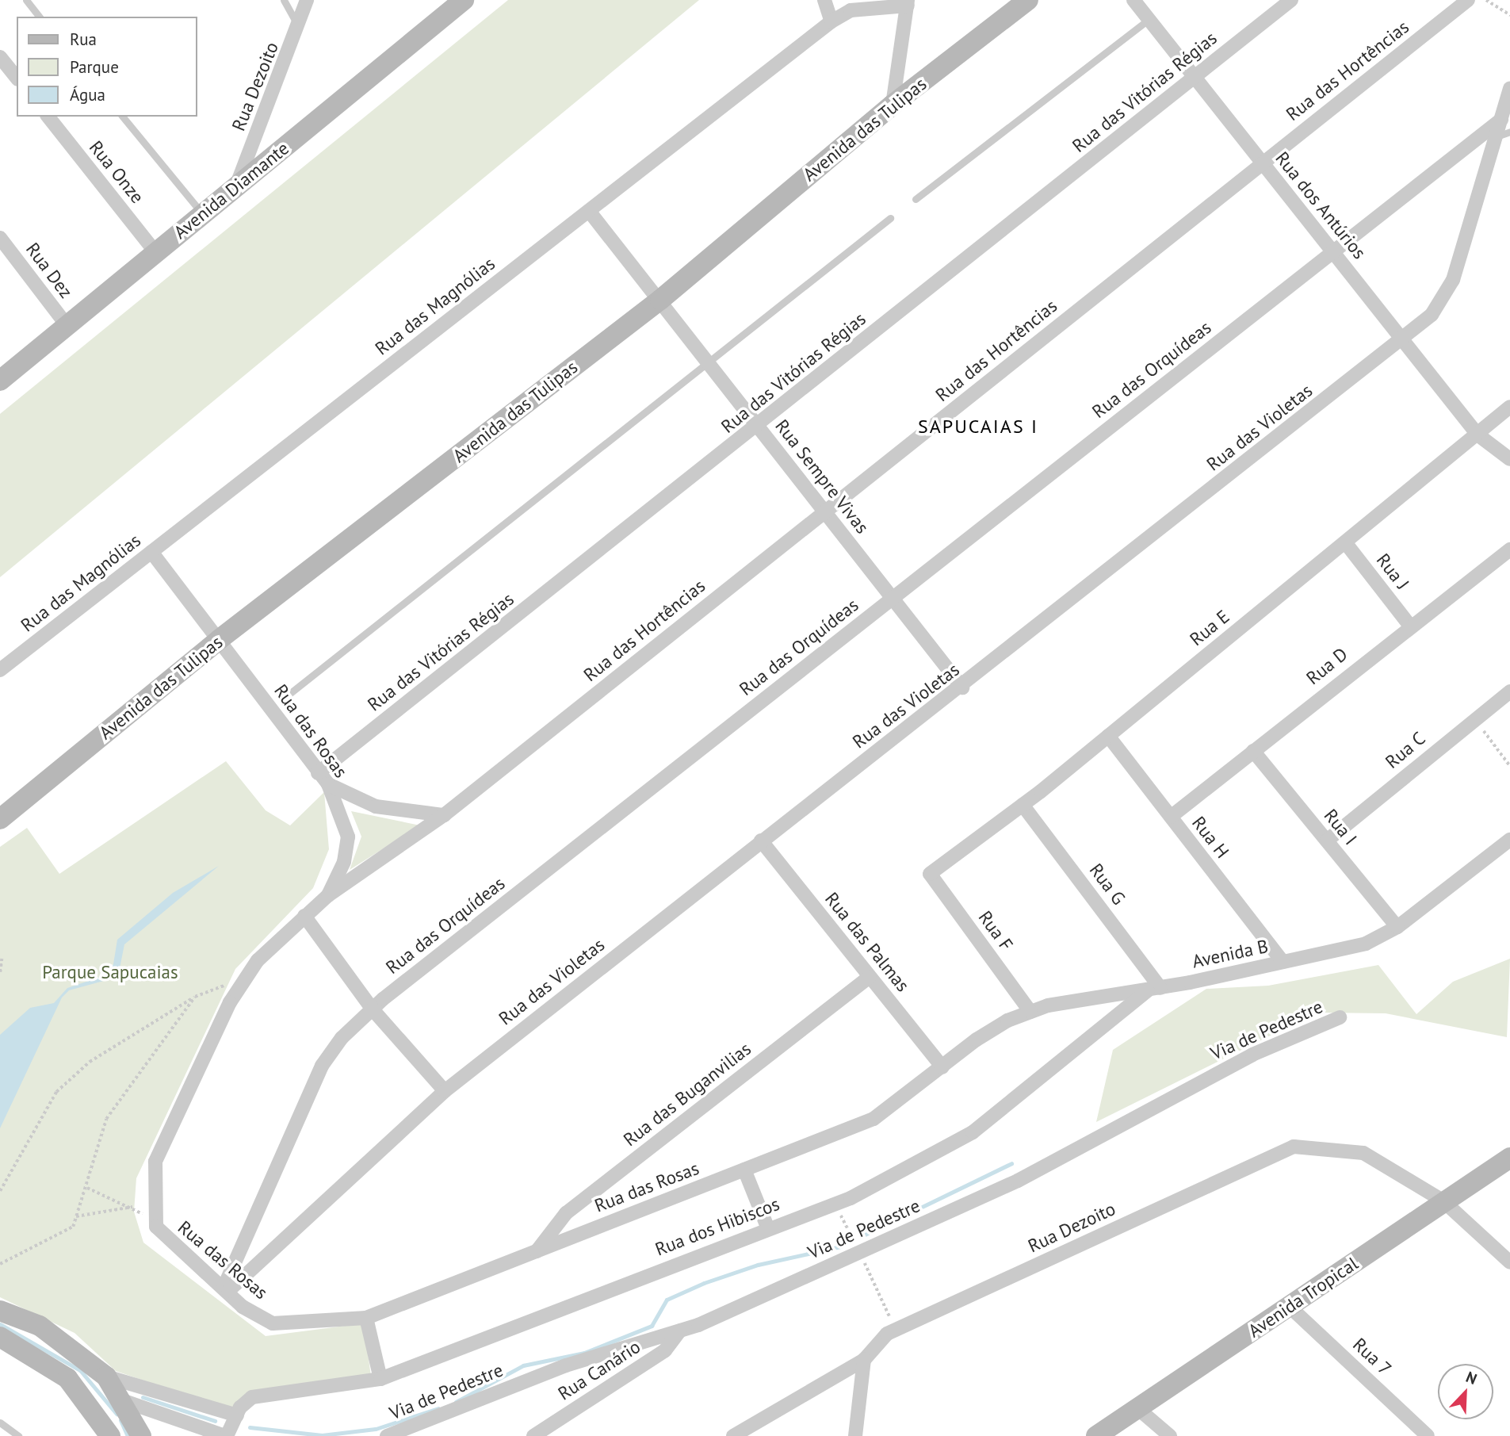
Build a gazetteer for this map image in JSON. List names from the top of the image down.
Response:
{
  "streets": {
    "street": [
      "Rua das Hortências",
      "Rua Dezoito",
      "Rua das Vitórias Régias",
      "Avenida das Tulipas",
      "Rua Onze",
      "Avenida Diamante",
      "Rua dos Antúrios",
      "Rua Dez",
      "Rua das Magnólias",
      "Rua das Orquídeas",
      "Rua das Violetas",
      "Rua Sempre Vivas",
      "Rua J",
      "Rua E",
      "Rua D",
      "Rua das Rosas",
      "Rua C",
      "Rua I",
      "Rua H",
      "Rua G",
      "Rua F",
      "Rua das Palmas",
      "Avenida B",
      "Via de Pedestre",
      "Rua das Buganvilias",
      "Rua dos Hibiscos",
      "Avenida Tropical",
      "Rua 7",
      "Rua Canário"
    ]
  },
  "crossings": [
    ["Rua das Hortências", "Rua dos Antúrios"],
    ["Rua das Hortências", "Rua Sempre Vivas"],
    ["Rua das Hortências", "Rua das Rosas"],
    ["Rua Dezoito", "Avenida Diamante"],
    ["Rua Dezoito", "Avenida Tropical"],
    ["Rua das Vitórias Régias", "Rua dos Antúrios"],
    ["Rua das Vitórias Régias", "Rua Sempre Vivas"],
    ["Rua das Vitórias Régias", "Rua das Rosas"],
    ["Avenida das Tulipas", "Rua Sempre Vivas"],
    ["Avenida das Tulipas", "Rua das Rosas"],
    ["Rua Onze", "Avenida Diamante"],
    ["Avenida Diamante", "Rua Dez"],
    ["Rua dos Antúrios", "Rua das Orquídeas"],
    ["Rua dos Antúrios", "Rua das Violetas"],
    ["Rua dos Antúrios", "Rua E"],
    ["Rua das Magnólias", "Rua Sempre Vivas"],
    ["Rua das Magnólias", "Rua das Rosas"],
    ["Rua das Orquídeas", "Rua das Violetas"],
    ["Rua das Orquídeas", "Rua Sempre Vivas"],
    ["Rua das Orquídeas", "Rua das Rosas"],
    ["Rua das Violetas", "Rua Sempre Vivas"],
    ["Rua das Violetas", "Rua das Rosas"],
    ["Rua das Violetas", "Rua das Palmas"],
    ["Rua J", "Rua E"],
    ["Rua J", "Rua D"],
    ["Rua E", "Rua H"],
    ["Rua E", "Rua G"],
    ["Rua E", "Rua F"],
    ["Rua D", "Rua I"],
    ["Rua D", "Rua H"],
    ["Rua das Rosas", "Rua das Palmas"],
    ["Rua das Rosas", "Avenida B"],
    ["Rua das Rosas", "Rua das Buganvilias"],
    ["Rua C", "Rua I"],
    ["Rua I", "Avenida B"],
    ["Rua H", "Avenida B"],
    ["Rua G", "Avenida B"],
    ["Rua G", "Rua dos Hibiscos"],
    ["Rua F", "Avenida B"],
    ["Rua das Palmas", "Avenida B"],
    ["Rua das Palmas", "Rua das Buganvilias"],
    ["Avenida B", "Rua dos Hibiscos"],
    ["Via de Pedestre", "Rua Canário"],
    ["Avenida Tropical", "Rua 7"]
  ],
  "districts": ["SAPUCAIAS I"],
  "parks": ["Parque Sapucaias"],
  "legend": ["Rua", "Parque", "Água"],
  "north": "top right"
}
